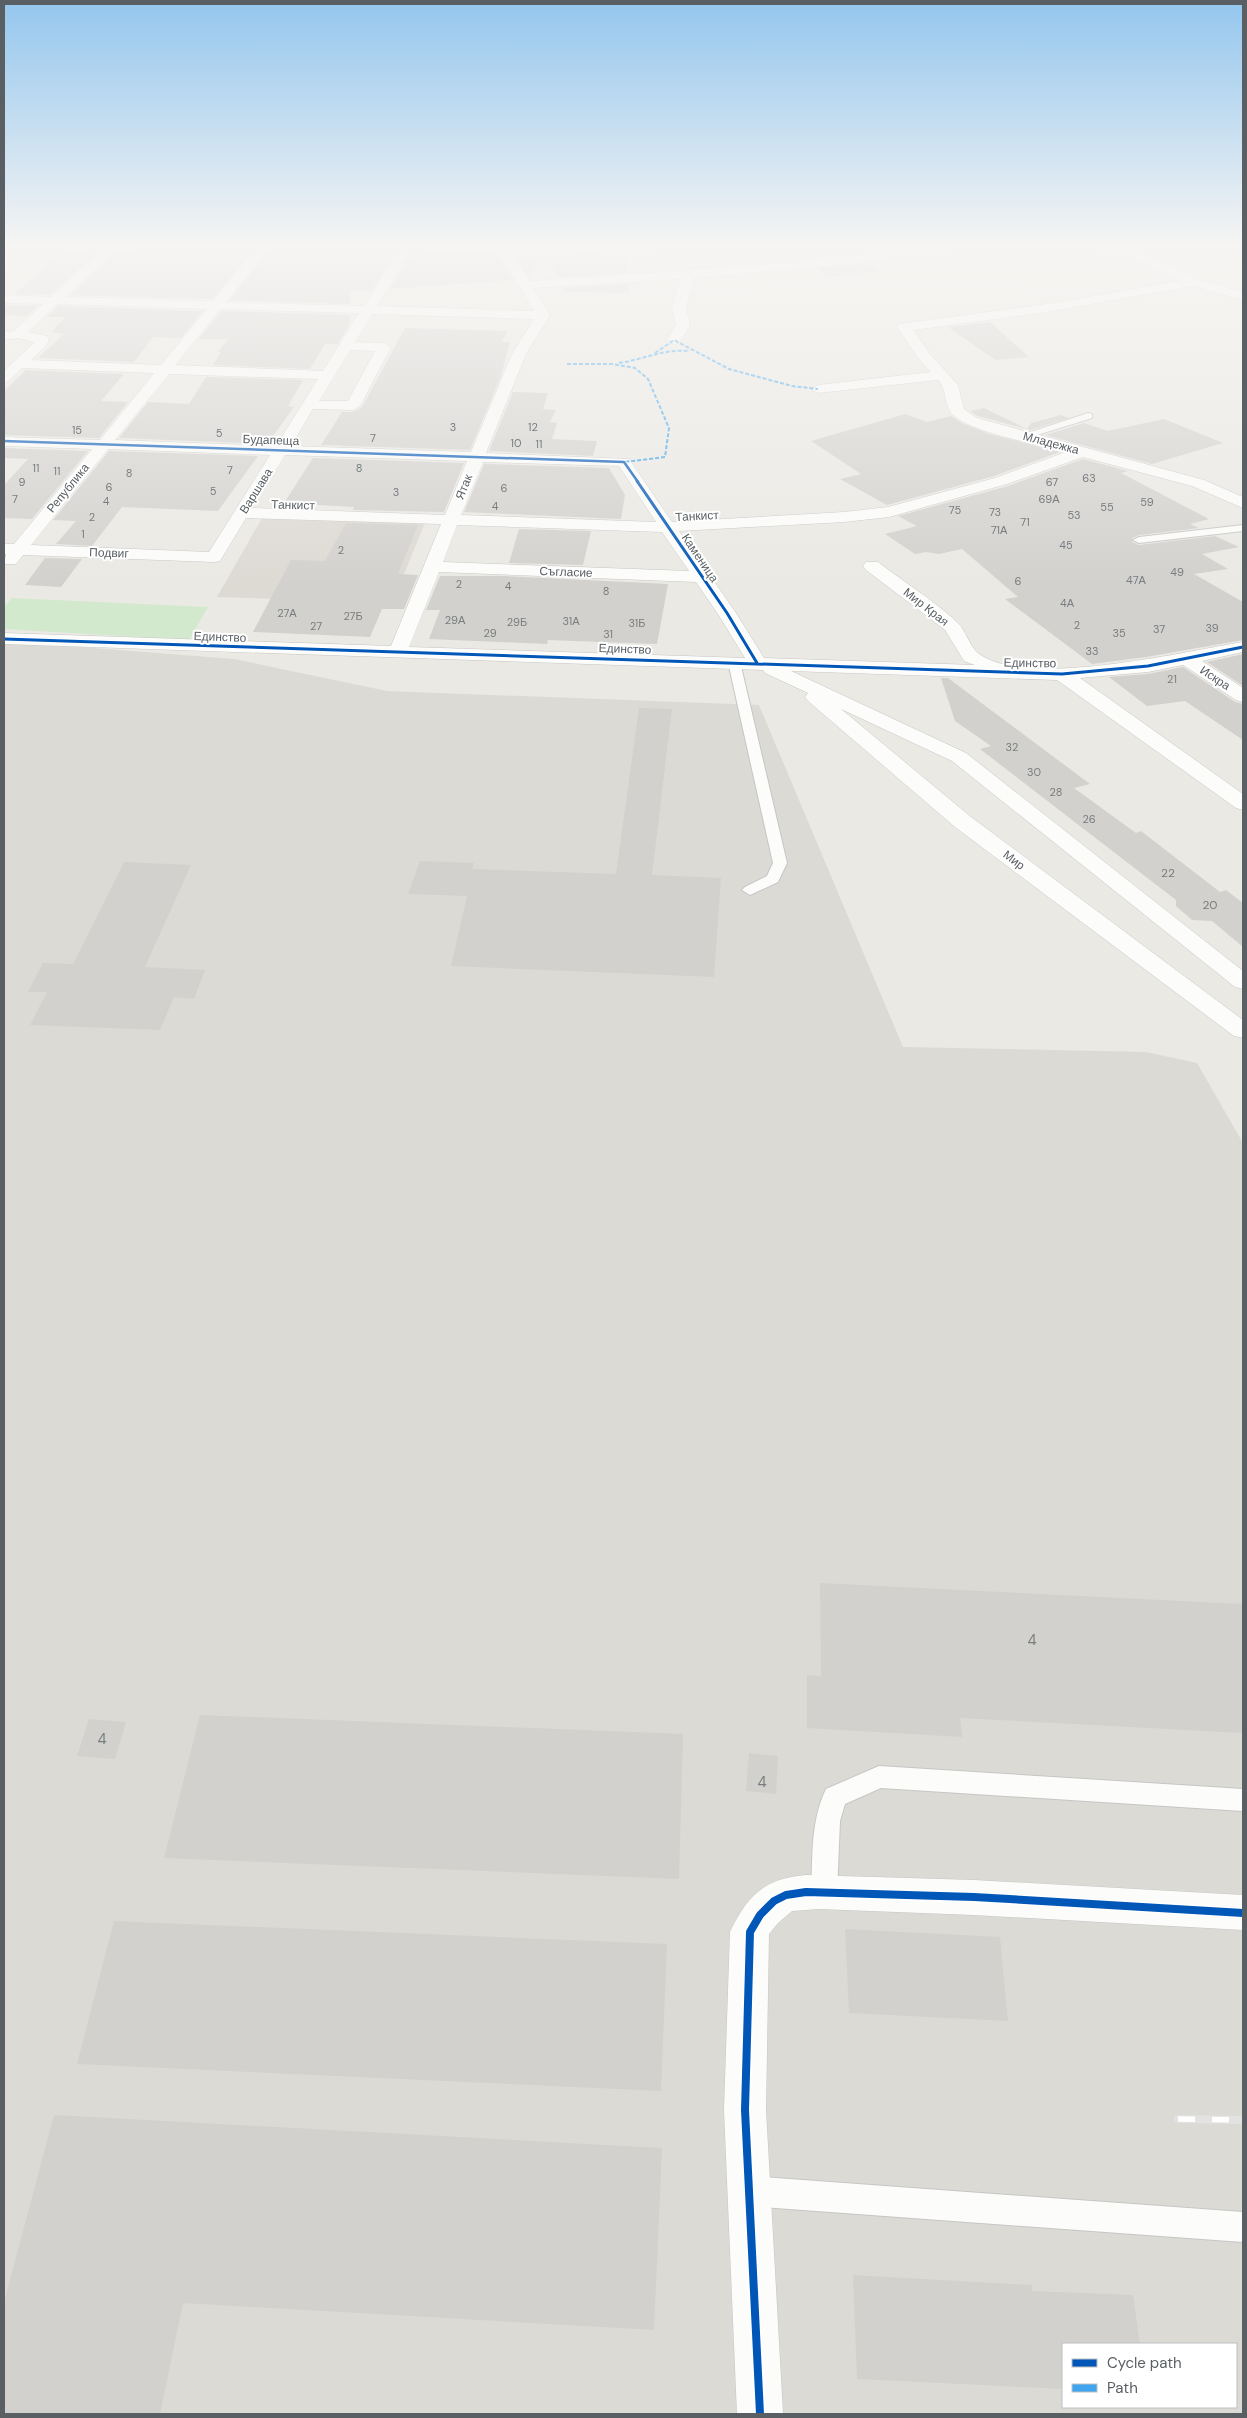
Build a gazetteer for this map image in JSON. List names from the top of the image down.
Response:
{
  "streets": {
    "street": [
      "Будапеща",
      "Младежка",
      "Ятак",
      "Република",
      "Варшава",
      "Танкист",
      "Подвиг",
      "Каменица",
      "Съгласие",
      "Мир Края",
      "Единство",
      "Искра",
      "Мир"
    ]
  },
  "crossings": [
    ["Будапеща", "Ятак"],
    ["Будапеща", "Република"],
    ["Будапеща", "Варшава"],
    ["Будапеща", "Каменица"],
    ["Младежка", "Танкист"],
    ["Ятак", "Танкист"],
    ["Ятак", "Съгласие"],
    ["Ятак", "Единство"],
    ["Република", "Подвиг"],
    ["Варшава", "Танкист"],
    ["Варшава", "Подвиг"],
    ["Танкист", "Каменица"],
    ["Каменица", "Съгласие"],
    ["Каменица", "Единство"],
    ["Каменица", "Мир"],
    ["Мир Края", "Единство"],
    ["Единство", "Искра"],
    ["Единство", "Мир"]
  ],
  "house_numbers": [
    "3",
    "12",
    "15",
    "5",
    "7",
    "10",
    "11",
    "11",
    "8",
    "7",
    "11",
    "8",
    "63",
    "9",
    "67",
    "6",
    "6",
    "5",
    "3",
    "7",
    "69А",
    "4",
    "59",
    "4",
    "55",
    "75",
    "73",
    "53",
    "2",
    "71",
    "71А",
    "1",
    "45",
    "2",
    "49",
    "47А",
    "6",
    "2",
    "4",
    "8",
    "4А",
    "27А",
    "27Б",
    "29А",
    "31А",
    "29Б",
    "31Б",
    "2",
    "27",
    "39",
    "37",
    "29",
    "35",
    "31",
    "33",
    "21",
    "32",
    "30",
    "28",
    "26",
    "22",
    "20",
    "4",
    "4",
    "4"
  ],
  "legend": ["Cycle path", "Path"]
}
